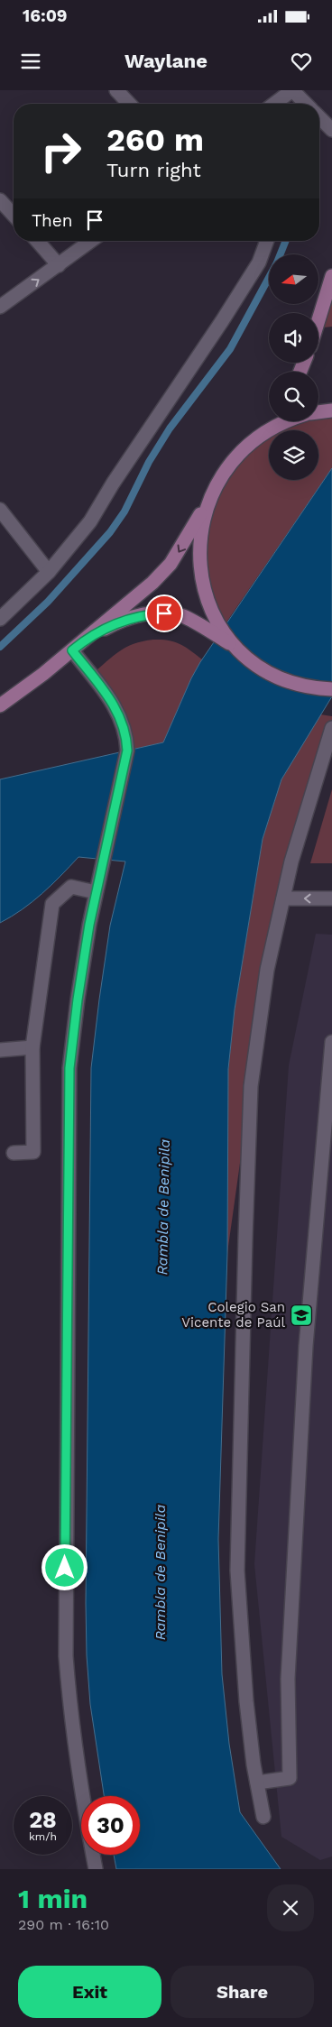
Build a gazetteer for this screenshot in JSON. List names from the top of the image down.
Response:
{
  "water": ["Rambla de Benipila"],
  "places": {
    "school or university": ["Colegio San Vicente de Paúl"]
  },
  "north": "left",
  "page": {
    "status": "16:09",
    "header": "Waylane",
    "turn": ["260 m", "Turn right"],
    "then": "Then",
    "speed": "28 km/h",
    "limit": "30",
    "heading": ["1 min", "290 m · 16:10"],
    "buttons": ["Exit", "Share"]
  }
}
